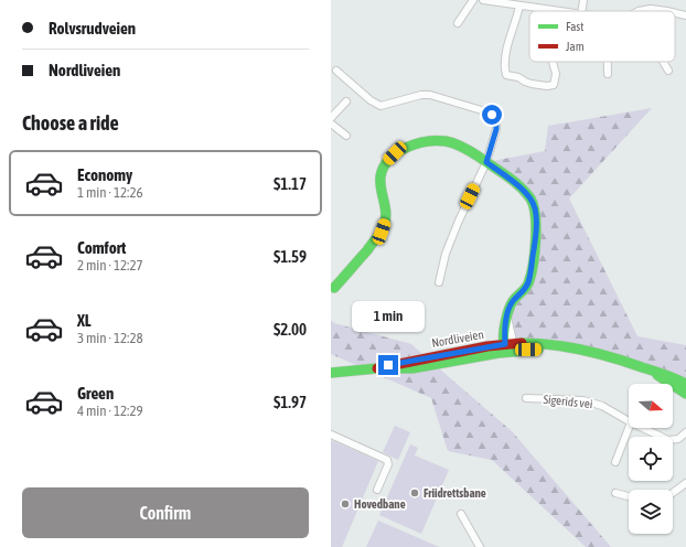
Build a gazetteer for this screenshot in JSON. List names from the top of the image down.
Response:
{
  "streets": {
    "street": ["Nordliveien", "Sigerids vei"]
  },
  "places": ["Friidrettsbane", "Hovedbane"],
  "legend": ["Fast", "Jam"],
  "north": "right",
  "page": {
    "banner": ["Rolvsrudveien", "Nordliveien"],
    "heading": "Choose a ride",
    "list": [
      {
        "name": "Economy",
        "note": "1 min · 12:26",
        "value": "$1.17"
      },
      {
        "name": "Comfort",
        "note": "2 min · 12:27",
        "value": "$1.59"
      },
      {
        "name": "XL",
        "note": "3 min · 12:28",
        "value": "$2.00"
      },
      {
        "name": "Green",
        "note": "4 min · 12:29",
        "value": "$1.97"
      }
    ],
    "bubble": "1 min",
    "buttons": "Confirm"
  }
}
